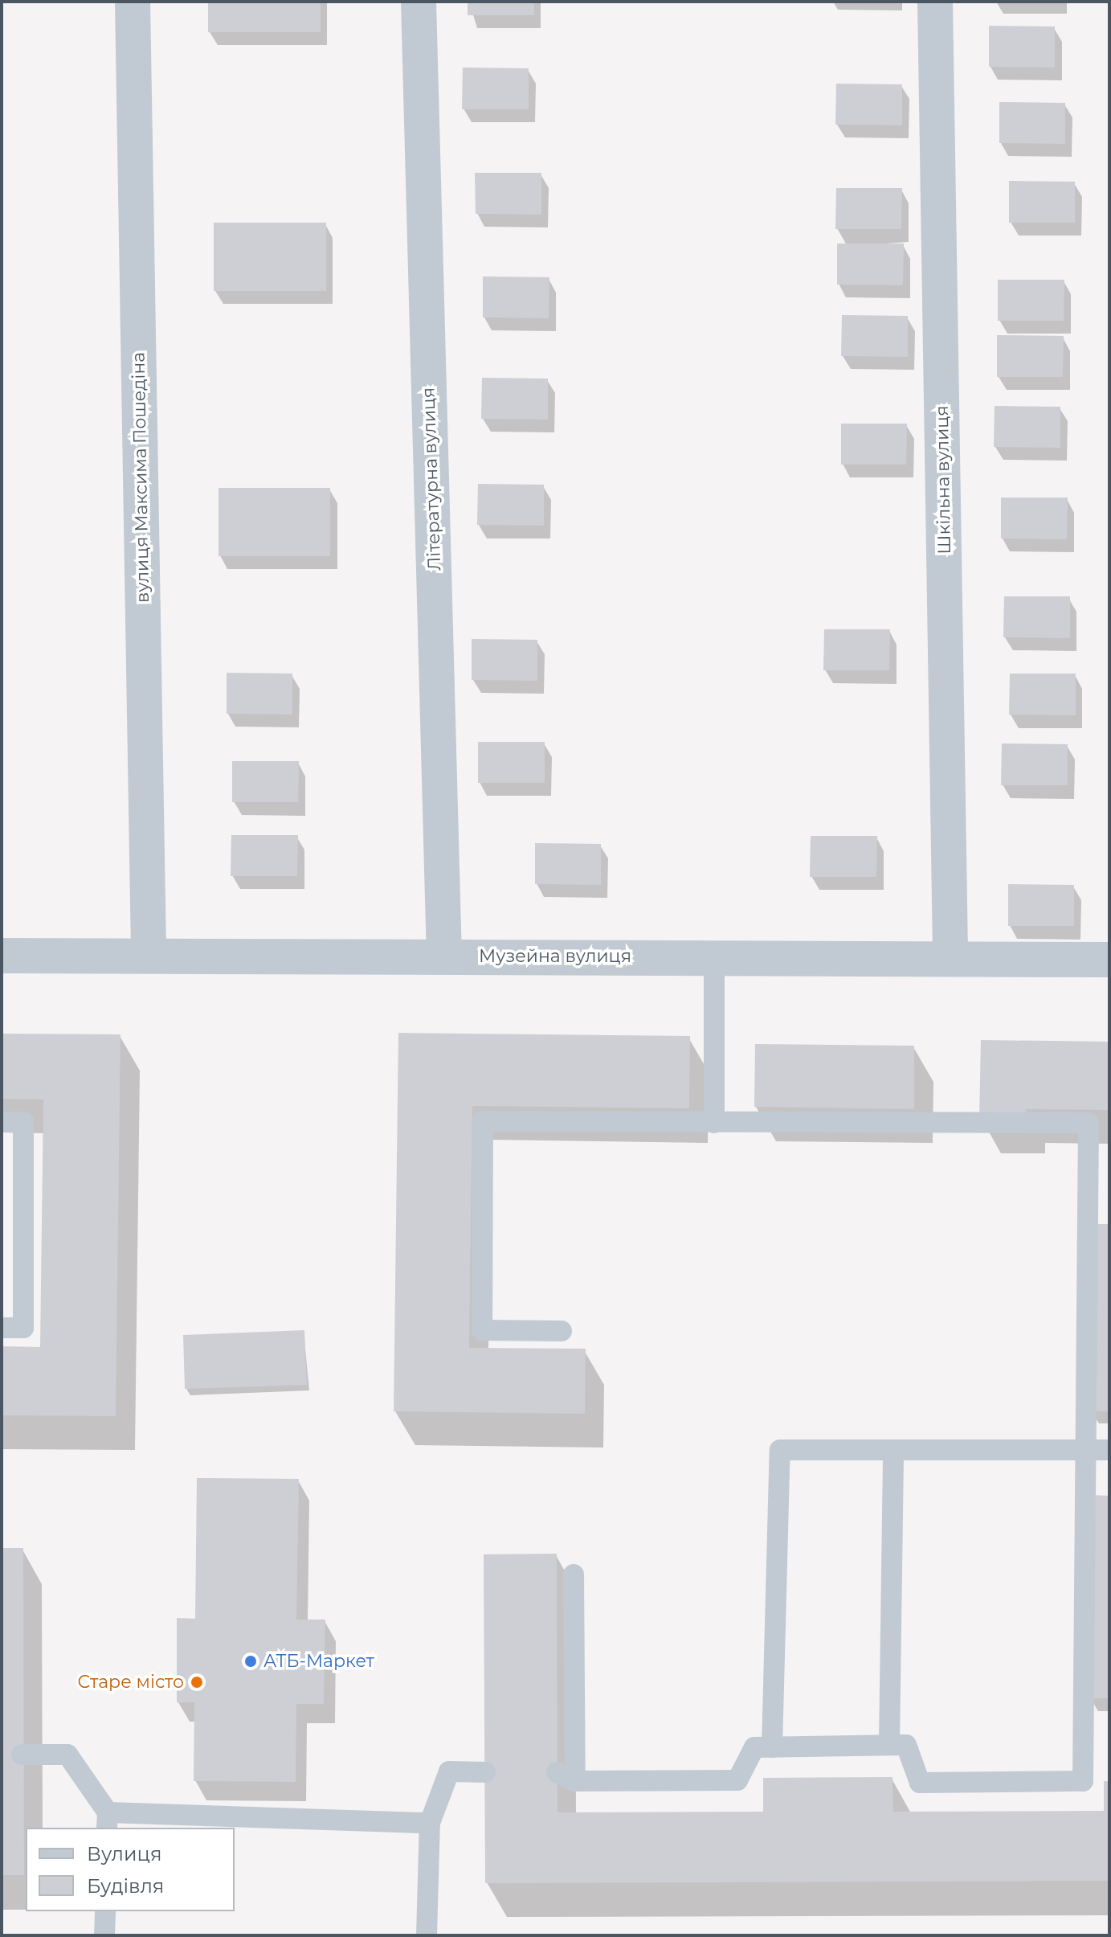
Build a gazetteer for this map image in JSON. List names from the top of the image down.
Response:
{
  "streets": {
    "street": [
      "вулиця Максима Пошедіна",
      "Літературна вулиця",
      "Шкільна вулиця",
      "Музейна вулиця"
    ]
  },
  "crossings": [
    ["вулиця Максима Пошедіна", "Музейна вулиця"],
    ["Літературна вулиця", "Музейна вулиця"],
    ["Шкільна вулиця", "Музейна вулиця"]
  ],
  "places": ["АТБ-Маркет", "Старе місто"],
  "legend": ["Вулиця", "Будівля"]
}
